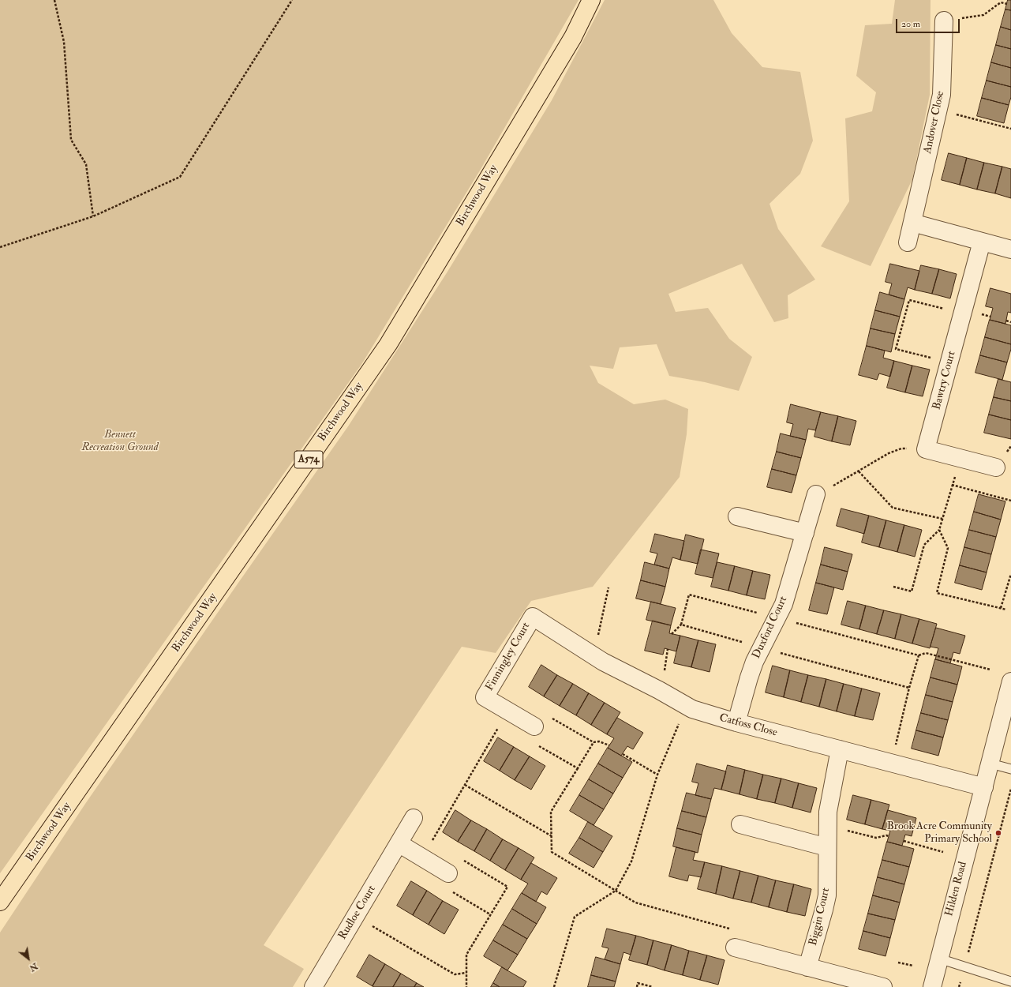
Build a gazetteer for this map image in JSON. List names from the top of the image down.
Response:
{
  "streets": {
    "main road": ["Birchwood Way", "A574"],
    "street": [
      "Andover Close",
      "Bawtry Court",
      "Duxford Court",
      "Finningley Court",
      "Catfoss Close",
      "Hilden Road",
      "Rudloe Court",
      "Biggin Court"
    ]
  },
  "crossings": [
    ["Duxford Court", "Catfoss Close"],
    ["Finningley Court", "Catfoss Close"],
    ["Catfoss Close", "Hilden Road"],
    ["Catfoss Close", "Biggin Court"]
  ],
  "parks": ["Bennett Recreation Ground"],
  "places": ["Brook Acre Community Primary School"],
  "scale_bar": "20 m",
  "north": "bottom right"
}
